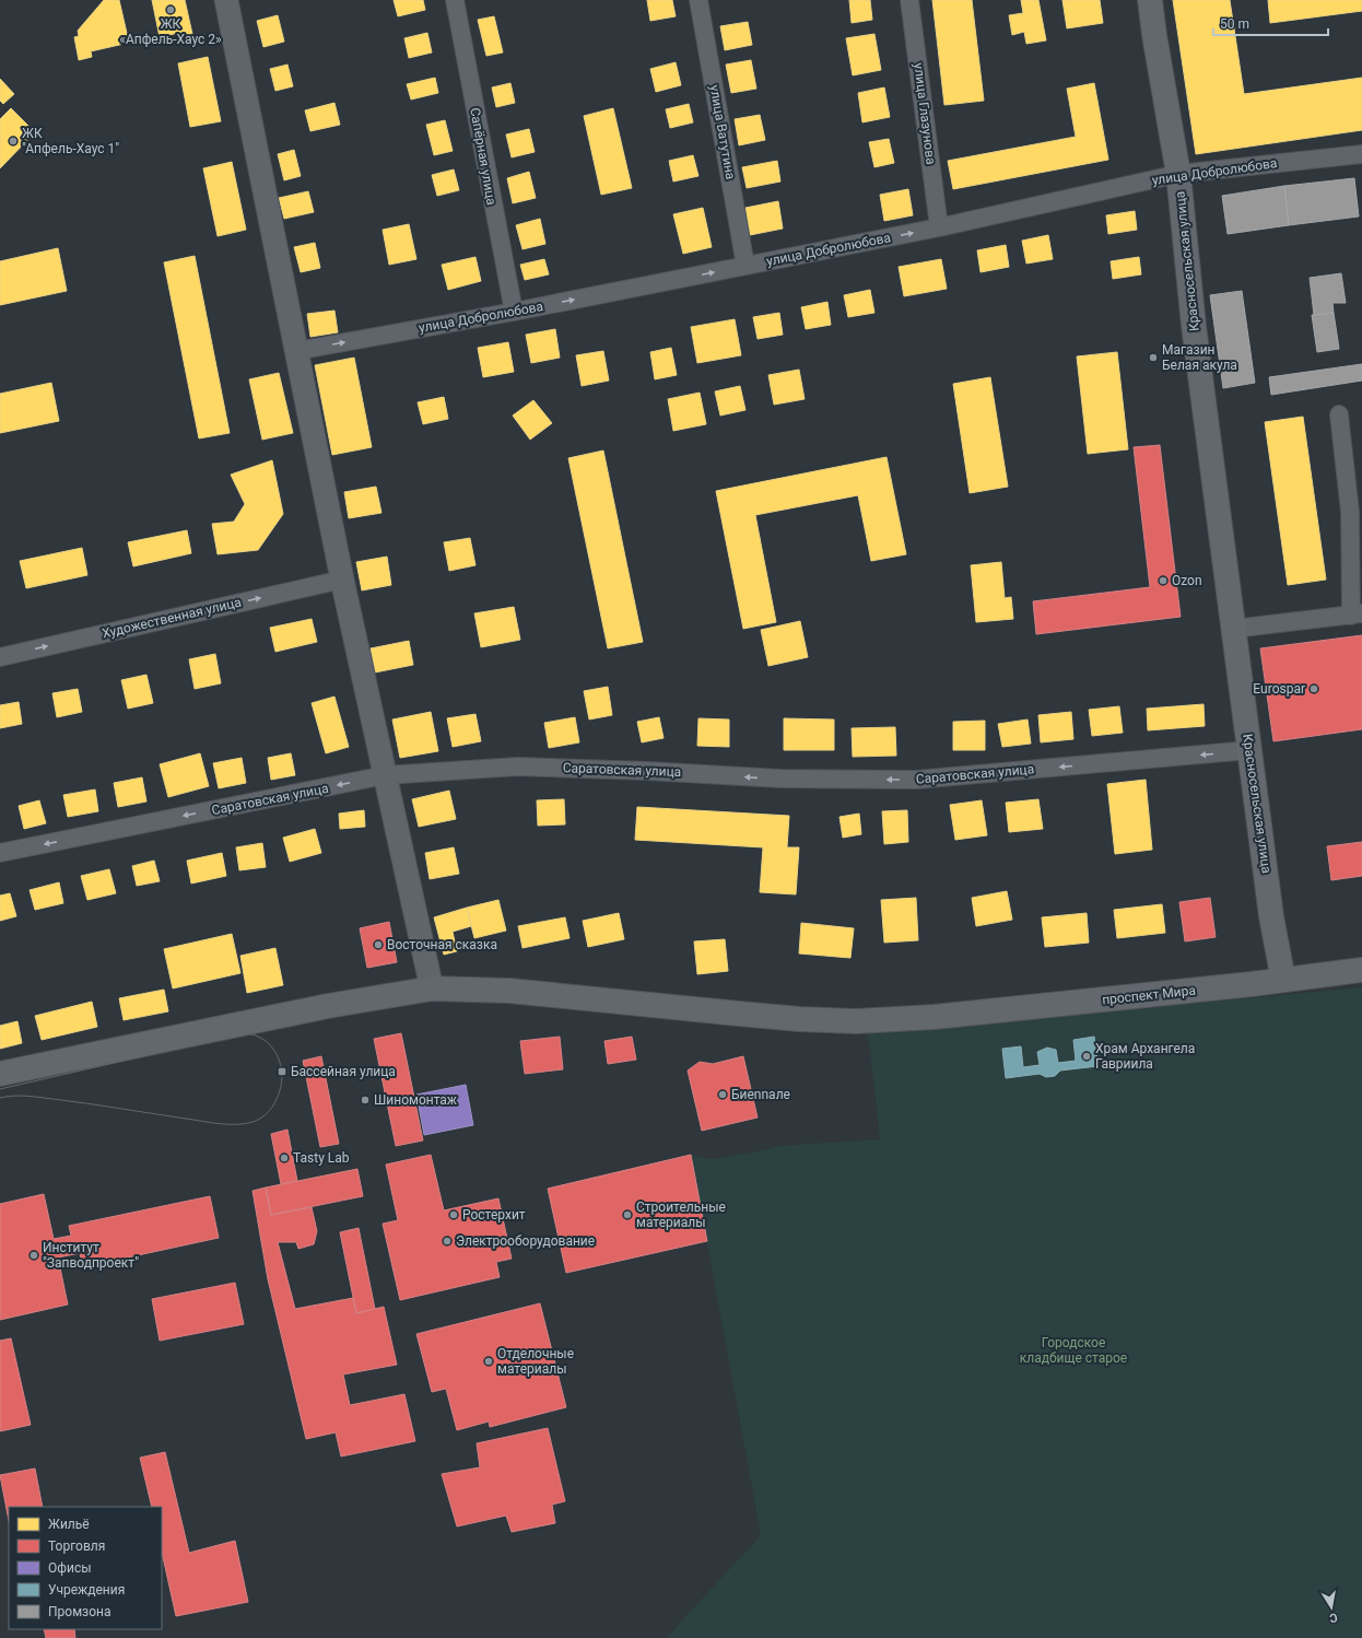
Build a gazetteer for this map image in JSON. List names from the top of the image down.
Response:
{
  "streets": {
    "main road": ["Красносельская улица", "проспект Мира"],
    "street": [
      "улица Глазунова",
      "улица Ватутина",
      "Сапёрная улица",
      "улица Добролюбова",
      "Художественная улица",
      "Саратовская улица"
    ]
  },
  "crossings": [
    ["улица Глазунова", "улица Добролюбова"],
    ["улица Ватутина", "улица Добролюбова"],
    ["Сапёрная улица", "улица Добролюбова"],
    ["улица Добролюбова", "Красносельская улица"],
    ["Красносельская улица", "Саратовская улица"],
    ["Красносельская улица", "проспект Мира"]
  ],
  "one_way": ["улица Добролюбова", "Художественная улица", "Саратовская улица"],
  "parks": ["Городское кладбище старое"],
  "places": {
    "other": [
      "ЖК «Апфель-Хаус 2»",
      "ЖК \"Апфель-Хаус 1\"",
      "Магазин Белая акула",
      "Ozon",
      "Eurospar",
      "Восточная сказка",
      "Храм Архангела Гавриила",
      "Биеnnале",
      "Шиномонтаж",
      "Tasty Lab",
      "Ростерхит",
      "Строительные материалы",
      "Электрооборудование",
      "Институт \"Запводпроект\"",
      "Отделочные материалы"
    ],
    "transit": ["Бассейная улица"]
  },
  "legend": [
    "Жильё",
    "Торговля",
    "Офисы",
    "Учреждения",
    "Промзона"
  ],
  "scale_bar": "50 m",
  "north": "bottom"
}
